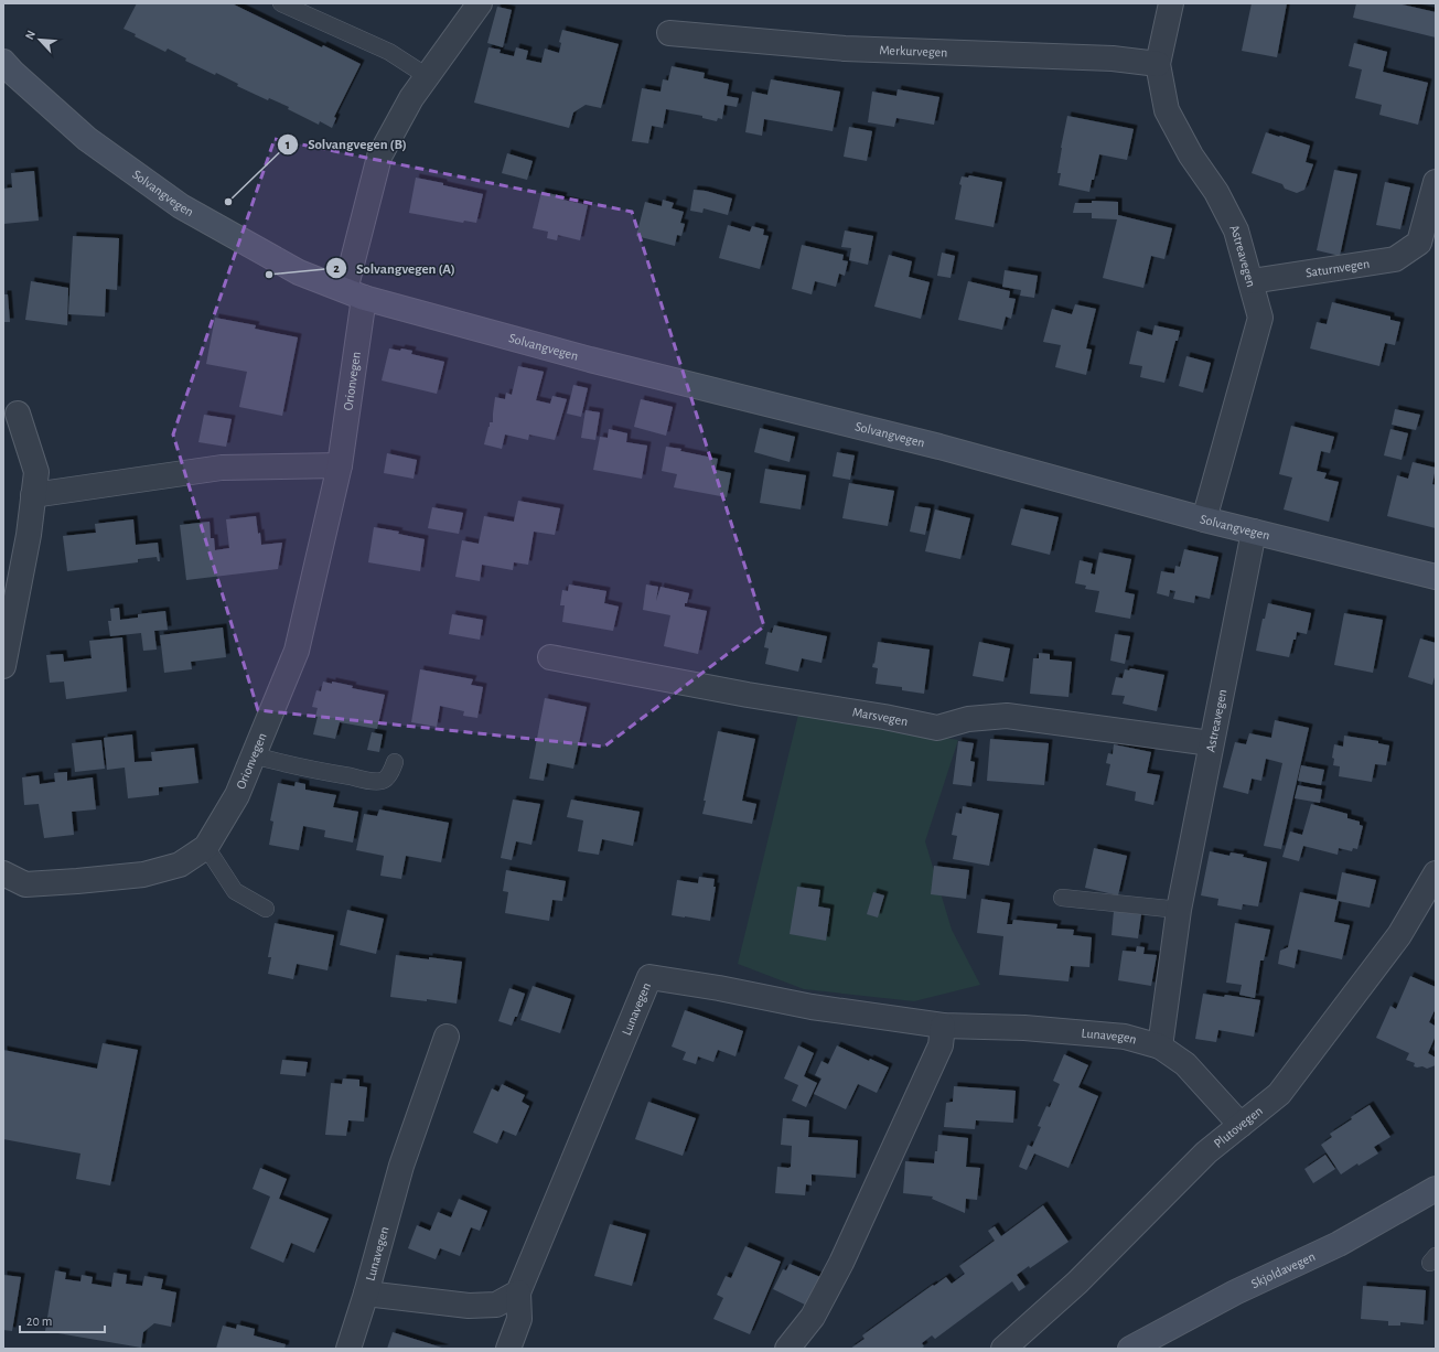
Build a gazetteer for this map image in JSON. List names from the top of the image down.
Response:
{
  "streets": {
    "street": [
      "Merkurvegen",
      "Solvangvegen",
      "Astreavegen",
      "Saturnvegen",
      "Orionvegen",
      "Marsvegen",
      "Lunavegen",
      "Plutovegen",
      "Skjoldavegen"
    ]
  },
  "crossings": [
    ["Merkurvegen", "Astreavegen"],
    ["Solvangvegen", "Astreavegen"],
    ["Solvangvegen", "Orionvegen"],
    ["Astreavegen", "Saturnvegen"],
    ["Astreavegen", "Marsvegen"],
    ["Astreavegen", "Lunavegen"],
    ["Lunavegen", "Plutovegen"]
  ],
  "places": ["Solvangvegen (B)", "Solvangvegen (A)"],
  "scale_bar": "20 m",
  "north": "top left"
}
